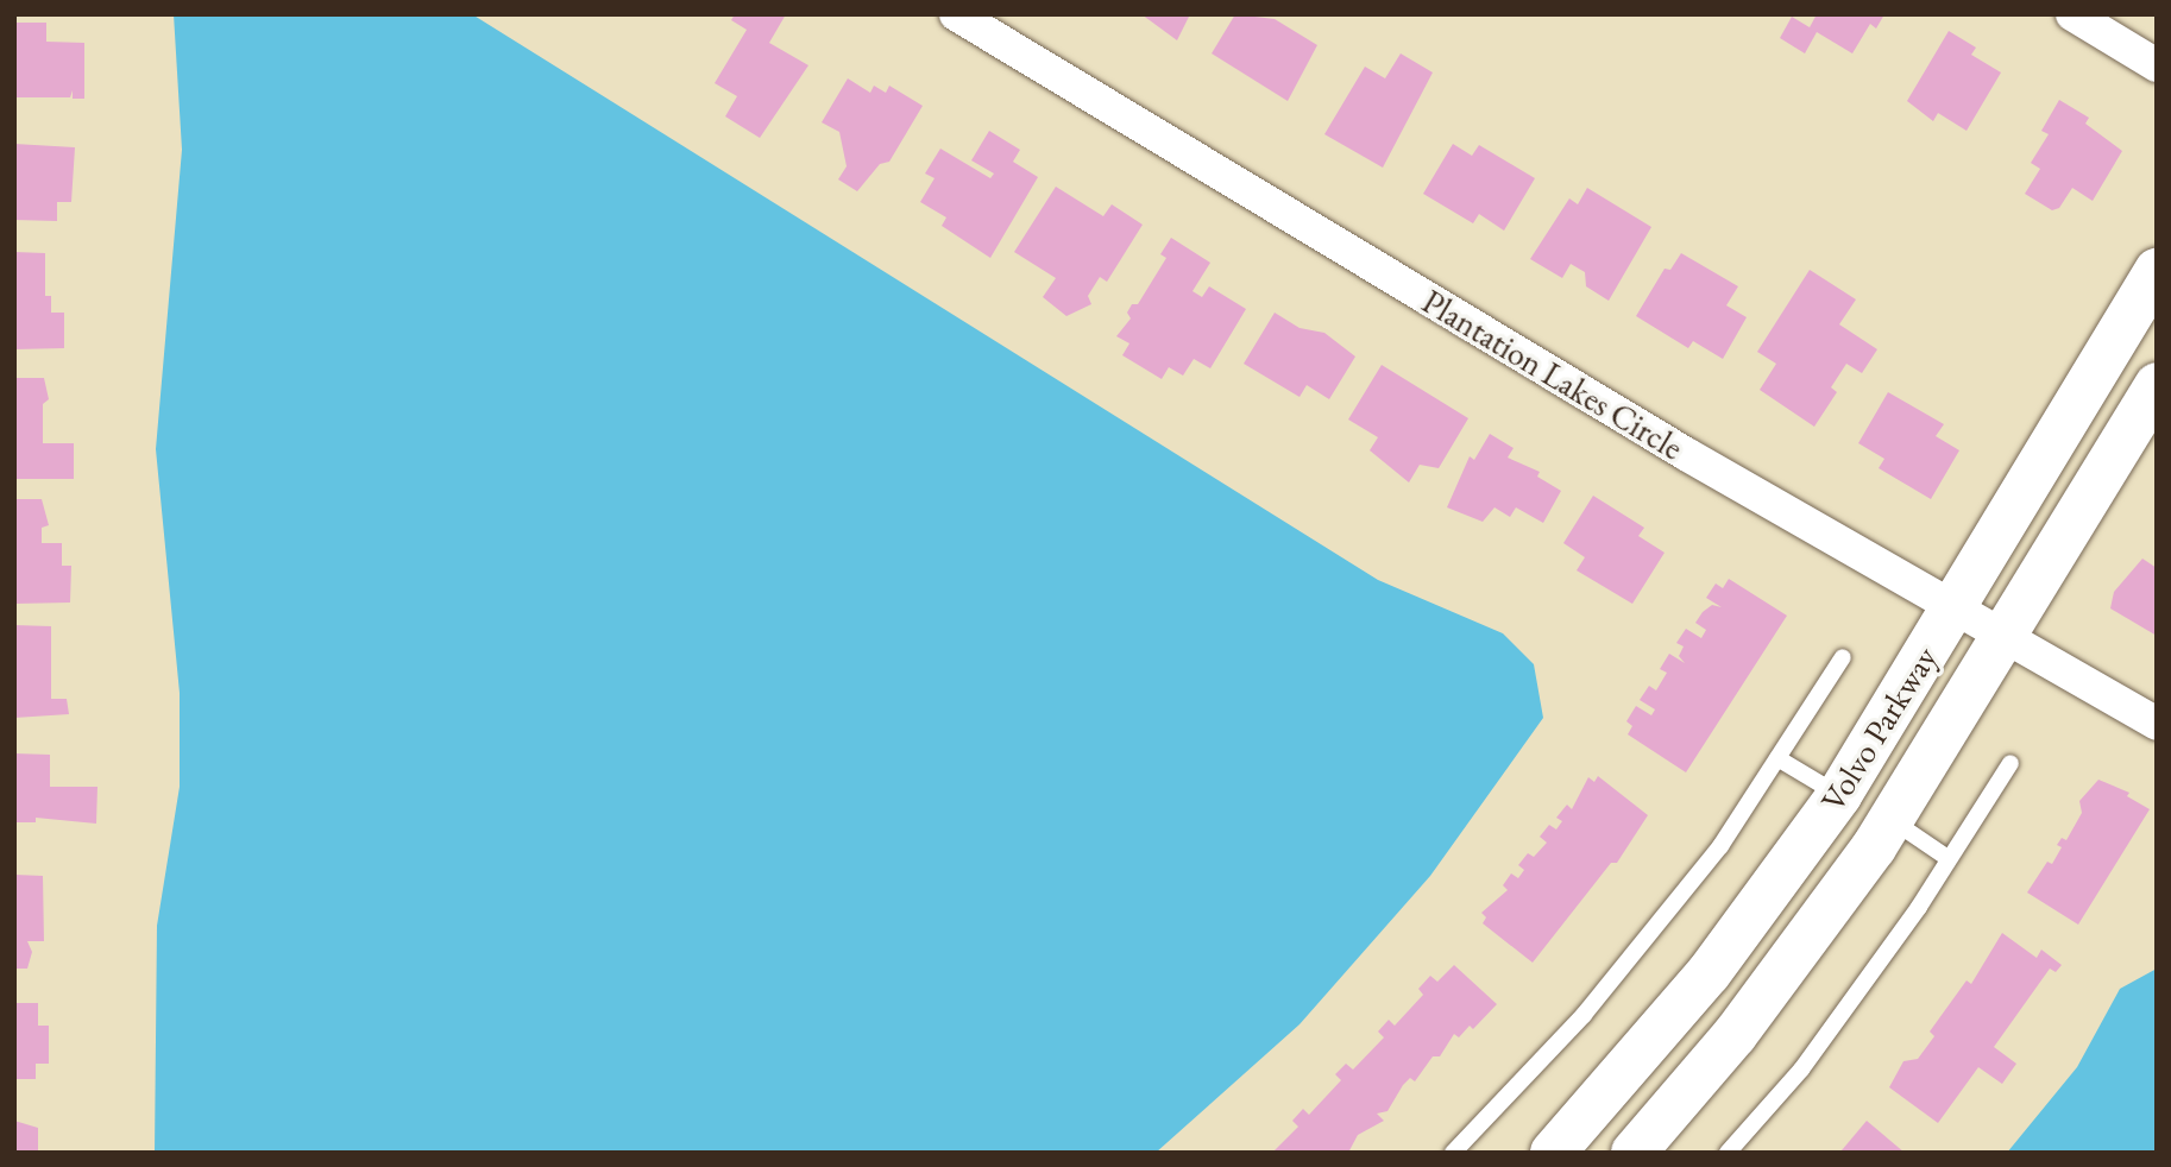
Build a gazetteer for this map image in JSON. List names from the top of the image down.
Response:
{
  "streets": {
    "main road": ["Volvo Parkway"],
    "street": ["Plantation Lakes Circle"]
  },
  "crossings": [
    ["Plantation Lakes Circle", "Volvo Parkway"]
  ]
}
